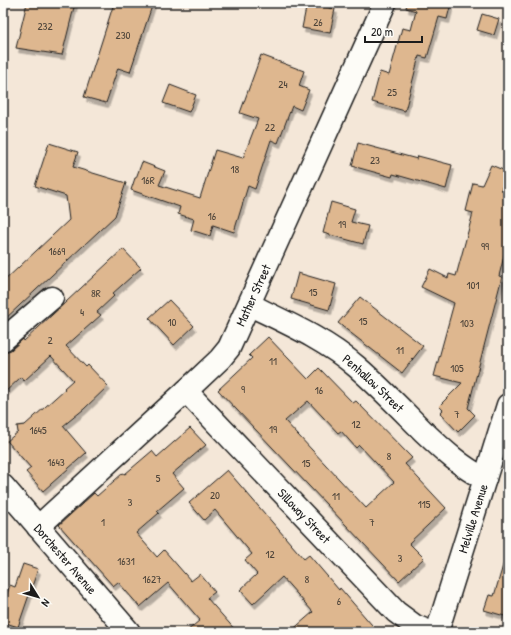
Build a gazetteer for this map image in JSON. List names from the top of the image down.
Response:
{
  "streets": {
    "street": [
      "Mather Street",
      "Penhallow Street",
      "Silloway Street",
      "Melville Avenue",
      "Dorchester Avenue"
    ]
  },
  "crossings": [
    ["Mather Street", "Penhallow Street"],
    ["Mather Street", "Silloway Street"],
    ["Mather Street", "Dorchester Avenue"],
    ["Penhallow Street", "Melville Avenue"]
  ],
  "house_numbers": [
    "26",
    "232",
    "230",
    "24",
    "25",
    "22",
    "23",
    "18",
    "16R",
    "16",
    "19",
    "99",
    "1669",
    "101",
    "15",
    "8R",
    "4",
    "15",
    "10",
    "103",
    "2",
    "11",
    "11",
    "105",
    "9",
    "16",
    "7",
    "12",
    "19",
    "1645",
    "8",
    "1643",
    "15",
    "5",
    "20",
    "11",
    "3",
    "115",
    "1",
    "7",
    "12",
    "3",
    "1631",
    "1627",
    "8",
    "6"
  ],
  "scale_bar": "20 m",
  "north": "bottom right"
}
